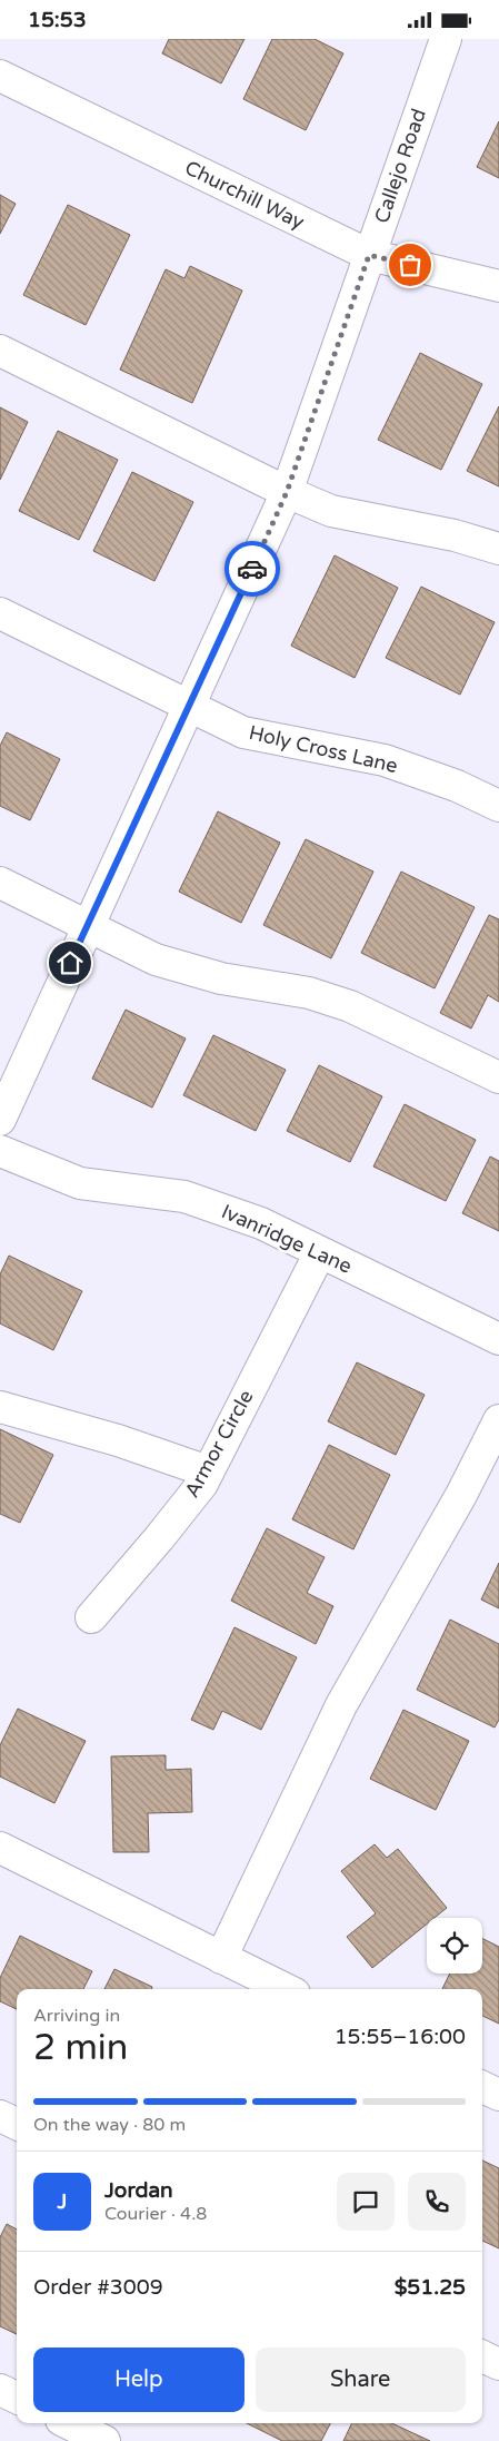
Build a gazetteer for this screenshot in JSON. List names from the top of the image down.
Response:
{
  "streets": {
    "street": [
      "Callejo Road",
      "Churchill Way",
      "Holy Cross Lane",
      "Ivanridge Lane",
      "Armor Circle"
    ]
  },
  "crossings": [
    ["Callejo Road", "Churchill Way"],
    ["Callejo Road", "Holy Cross Lane"],
    ["Ivanridge Lane", "Armor Circle"]
  ],
  "page": {
    "status": "15:53",
    "heading": ["2 min", "Arriving in", "15:55–16:00"],
    "panel": [
      "Jordan",
      "Courier · 4.8",
      "Order #3009",
      "$51.25"
    ],
    "bar": "On the way · 80 m",
    "round": "J",
    "buttons": ["Help", "Share"]
  }
}
